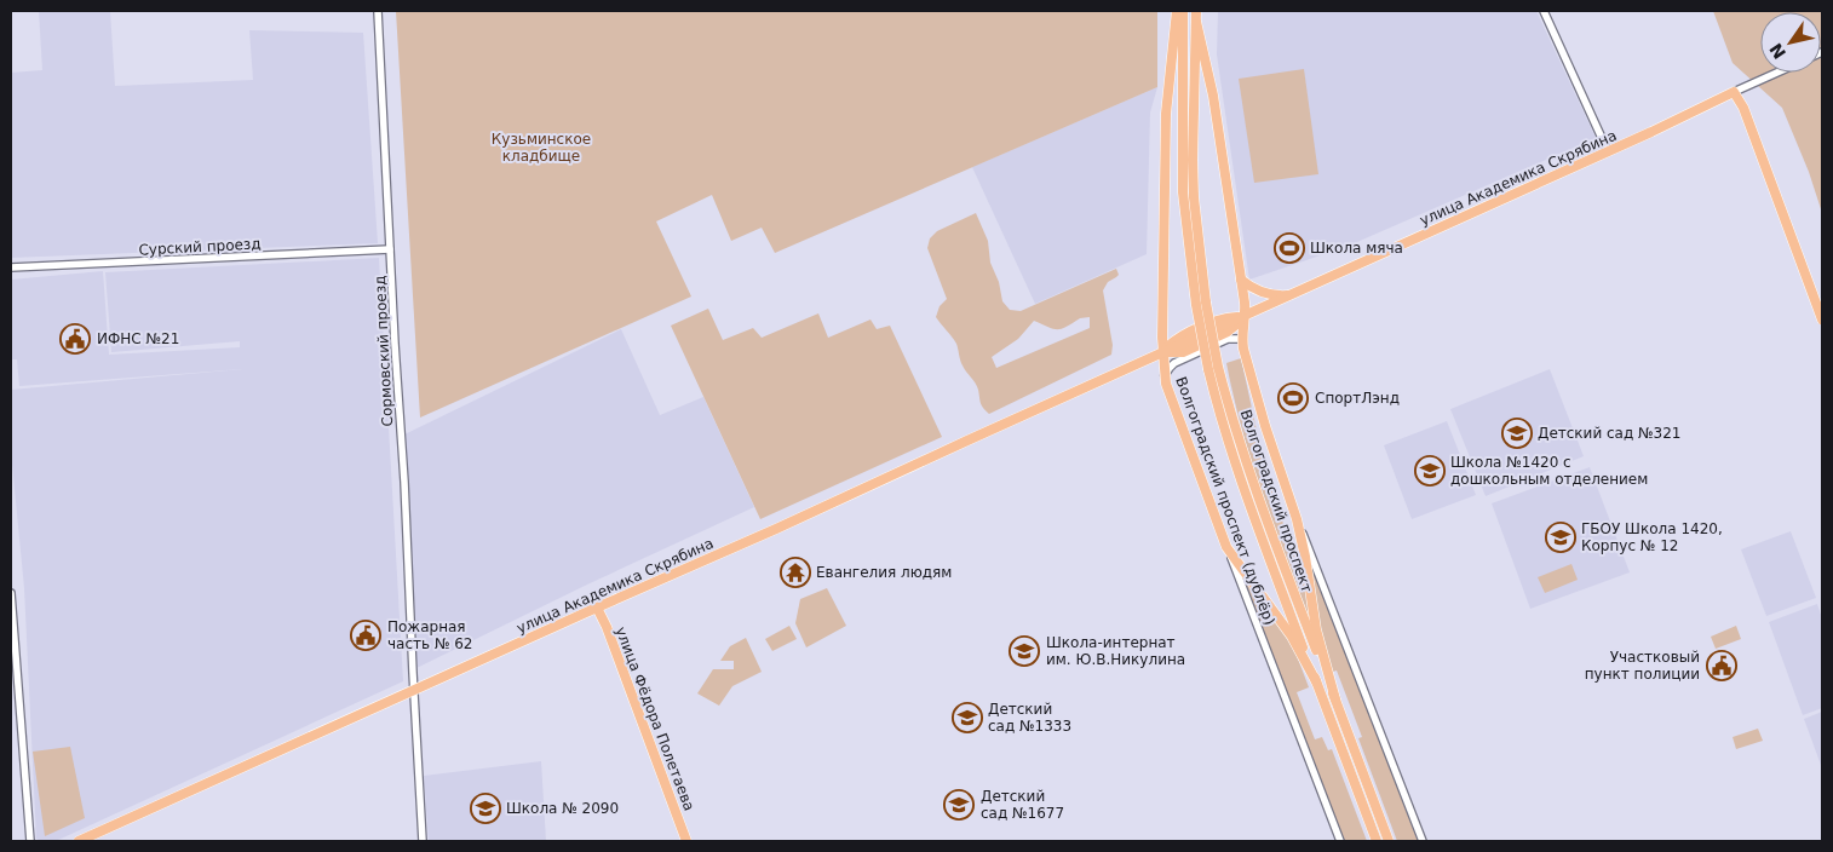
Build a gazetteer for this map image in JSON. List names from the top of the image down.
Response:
{
  "streets": {
    "main road": [
      "улица Академика Скрябина",
      "Волгоградский проспект (дублёр)",
      "Волгоградский проспект",
      "улица Фёдора Полетаева"
    ],
    "street": ["Сурский проезд", "Сормовский проезд"]
  },
  "crossings": [
    ["улица Академика Скрябина", "Сормовский проезд"],
    ["улица Академика Скрябина", "Волгоградский проспект (дублёр)"],
    ["улица Академика Скрябина", "улица Фёдора Полетаева"],
    ["Сурский проезд", "Сормовский проезд"]
  ],
  "parks": ["Кузьминское кладбище"],
  "places": {
    "sports": ["Школа мяча", "СпортЛэнд"],
    "public building": ["ИФНС №21", "Пожарная часть № 62", "Участковый пункт полиции"],
    "school or university": [
      "Детский сад №321",
      "Школа №1420 с дошкольным отделением",
      "ГБОУ Школа 1420, Корпус № 12",
      "Школа-интернат им. Ю.В.Никулина",
      "Детский сад №1333",
      "Детский сад №1677",
      "Школа № 2090"
    ],
    "temple": ["Евангелия людям"]
  },
  "north": "bottom left"
}
